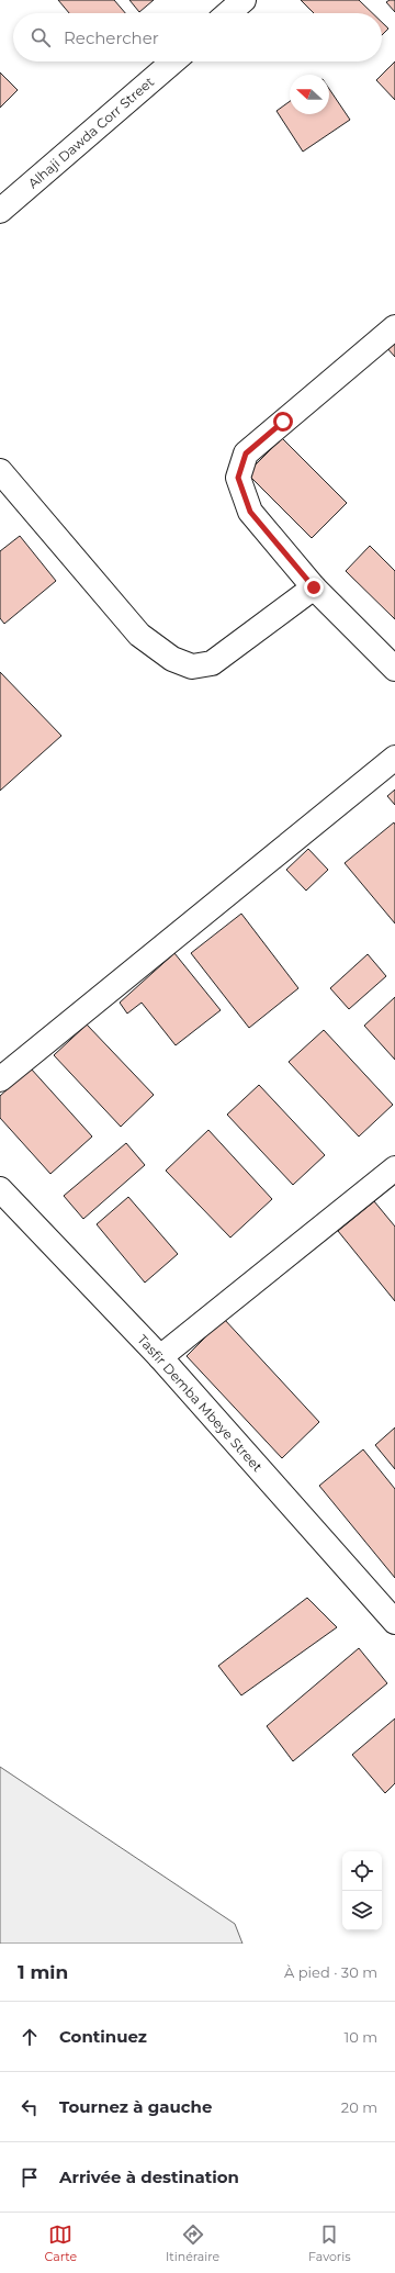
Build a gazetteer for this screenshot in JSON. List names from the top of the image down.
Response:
{
  "streets": {
    "street": ["Alhaji Dawda Corr Street", "Tasfir Demba Mbeye Street"]
  },
  "north": "left",
  "page": {
    "search": "Rechercher",
    "heading": ["1 min", "À pied · 30 m"],
    "list": [
      ["Continuez", "10 m"],
      ["Tournez à gauche", "20 m"],
      "Arrivée à destination"
    ],
    "nav": ["Carte", "Itinéraire", "Favoris"]
  }
}
